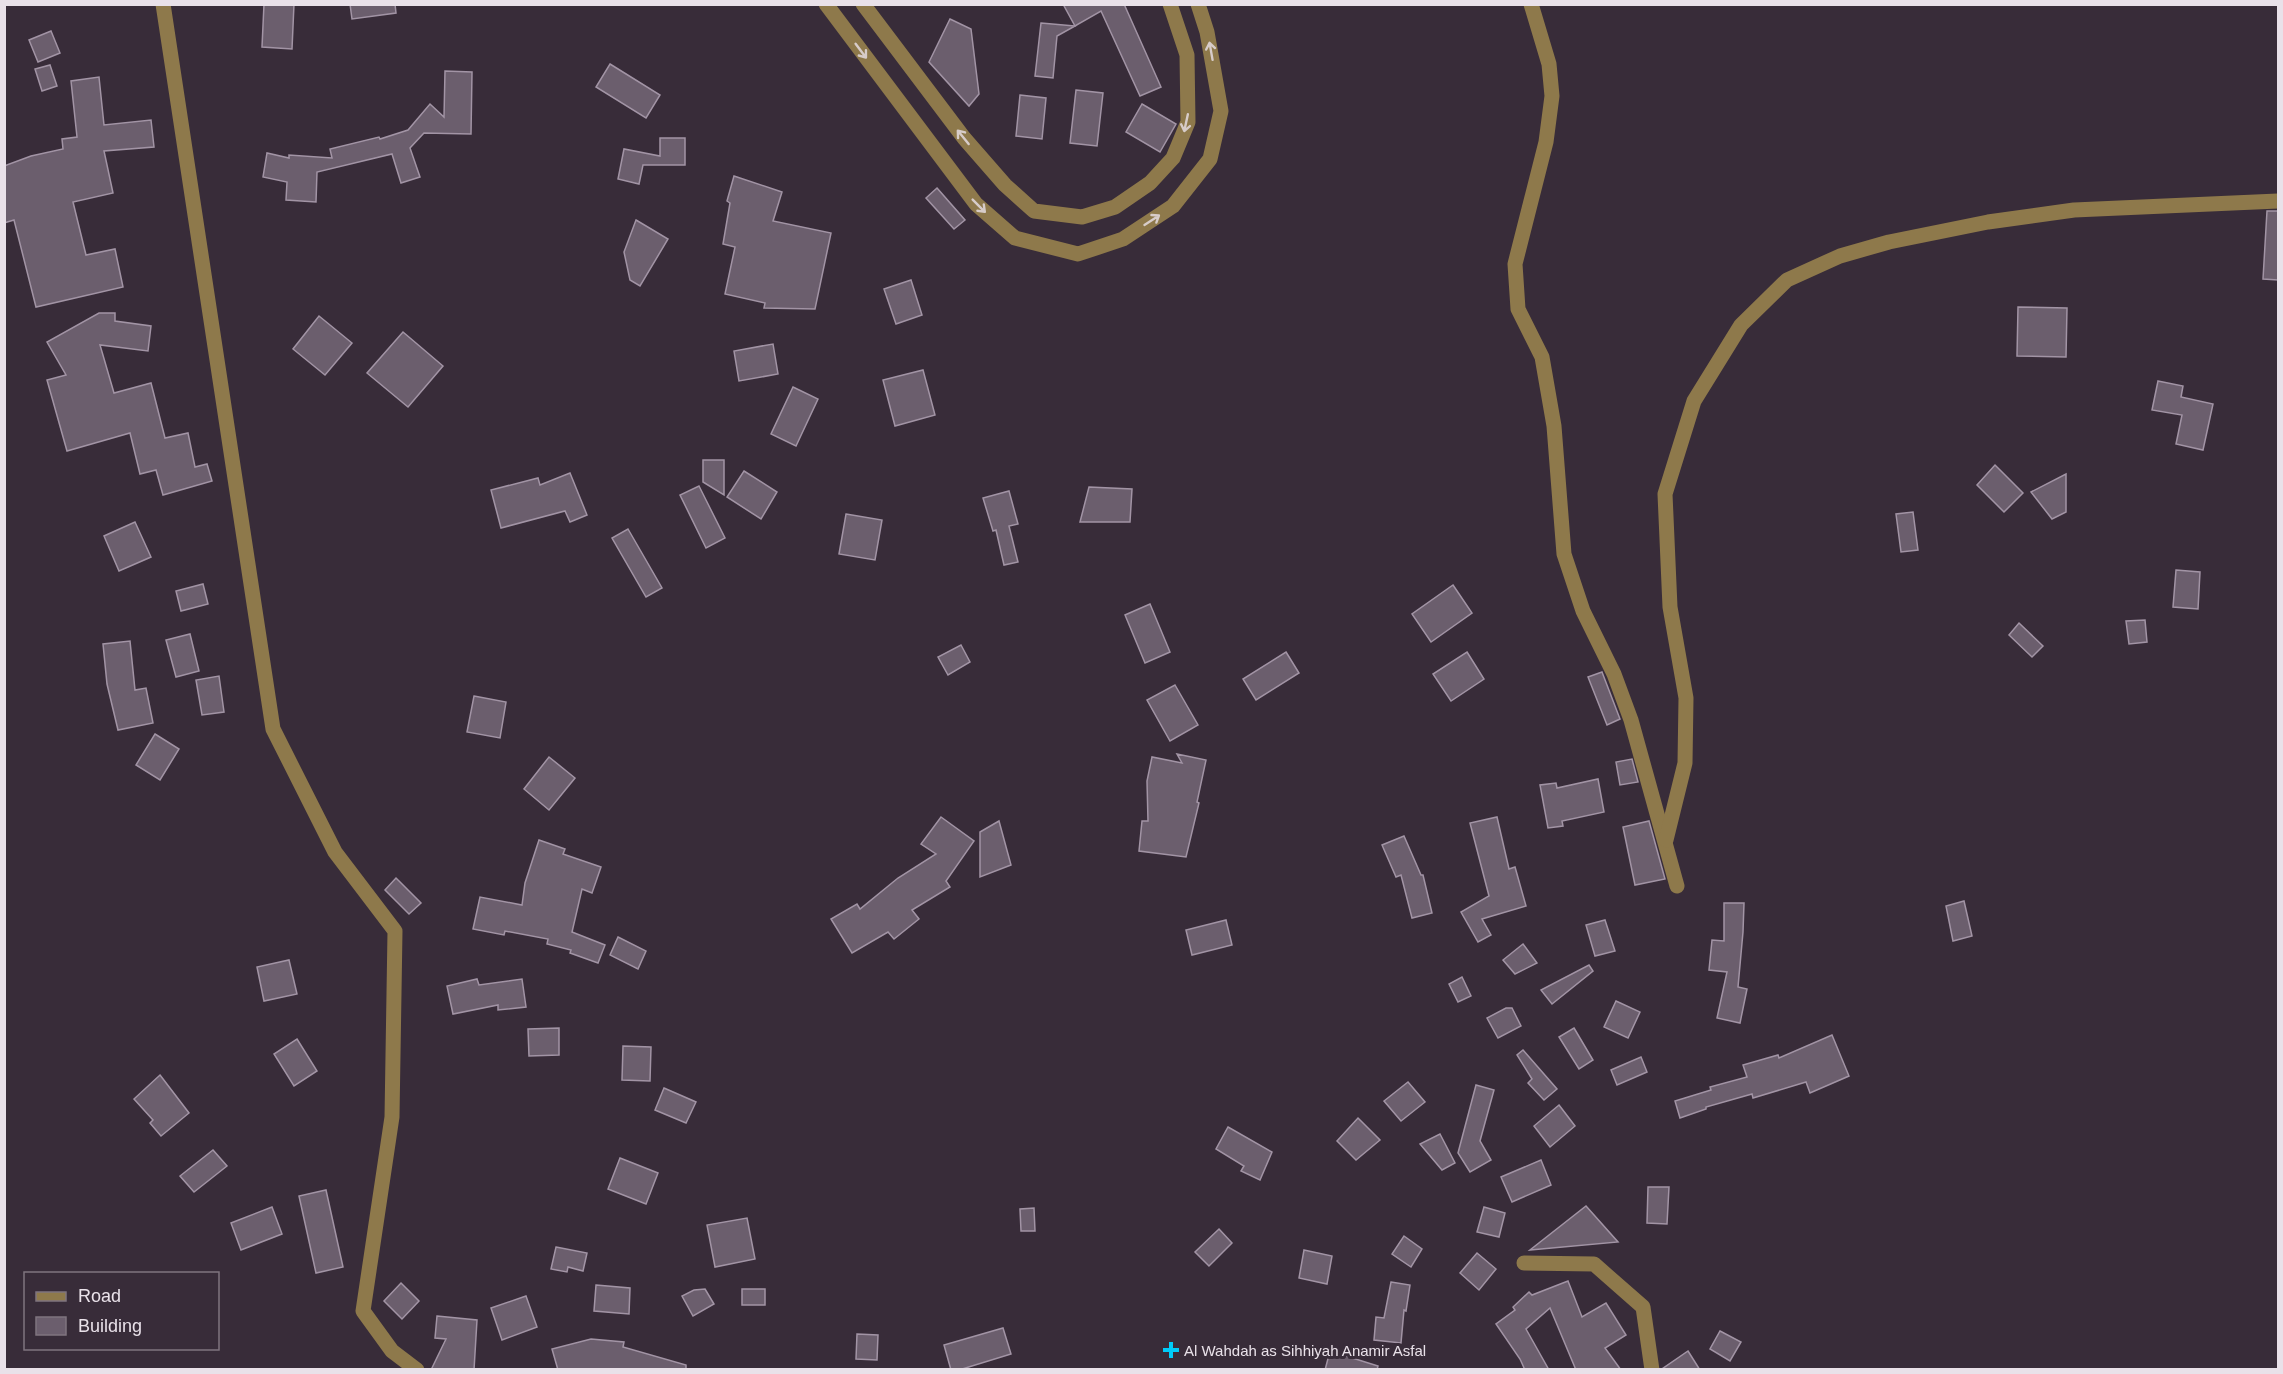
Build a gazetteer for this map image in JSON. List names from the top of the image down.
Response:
{
  "places": {
    "health": ["Al Wahdah as Sihhiyah Anamir Asfal"]
  },
  "legend": ["Road", "Building"]
}
